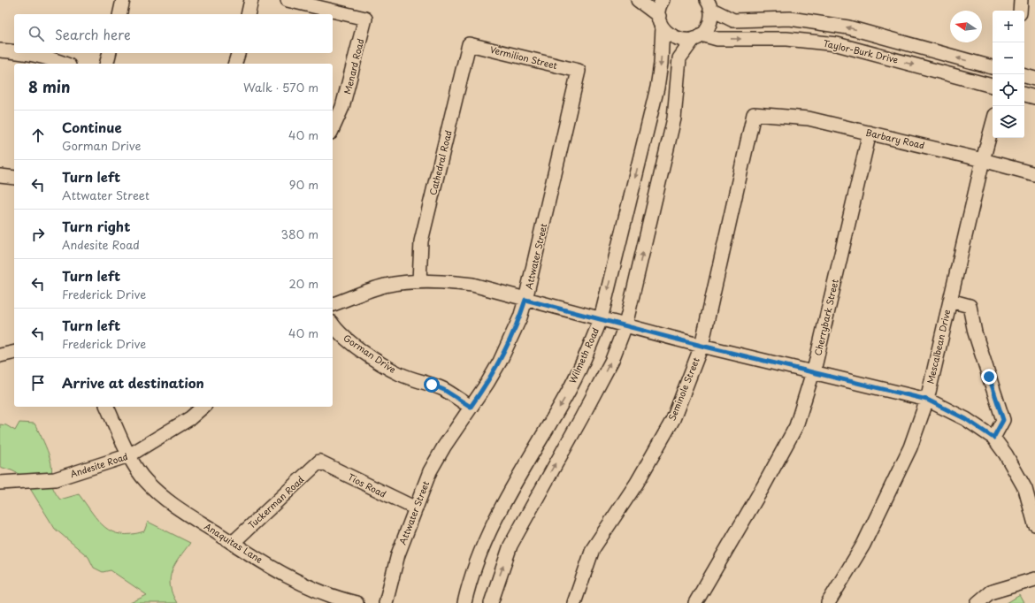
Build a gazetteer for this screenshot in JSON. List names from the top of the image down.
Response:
{
  "streets": {
    "street": [
      "Taylor-Burk Drive",
      "Vermilion Street",
      "Menard Road",
      "Barbary Road",
      "Cathedral Road",
      "Attwater Street",
      "Cherrybark Street",
      "Mescalbean Drive",
      "Gorman Drive",
      "Wilmeth Road",
      "Seminole Street",
      "Andesite Road",
      "Tios Road",
      "Tuckerman Road",
      "Anaquitas Lane"
    ]
  },
  "crossings": [
    ["Taylor-Burk Drive", "Wilmeth Road"],
    ["Vermilion Street", "Cathedral Road"],
    ["Vermilion Street", "Attwater Street"],
    ["Barbary Road", "Cherrybark Street"],
    ["Barbary Road", "Mescalbean Drive"],
    ["Barbary Road", "Seminole Street"],
    ["Attwater Street", "Gorman Drive"],
    ["Attwater Street", "Tios Road"],
    ["Andesite Road", "Anaquitas Lane"],
    ["Tios Road", "Tuckerman Road"],
    ["Tuckerman Road", "Anaquitas Lane"]
  ],
  "north": "left",
  "page": {
    "map_buttons": ["+", "−"],
    "search": "Search here",
    "heading": ["8 min", "Walk · 570 m"],
    "list": [
      ["Continue", "Gorman Drive", "40 m"],
      ["Turn left", "Attwater Street", "90 m"],
      ["Turn right", "Andesite Road", "380 m"],
      ["Turn left", "Frederick Drive", "20 m"],
      ["Turn left", "Frederick Drive", "40 m"],
      "Arrive at destination"
    ]
  }
}
